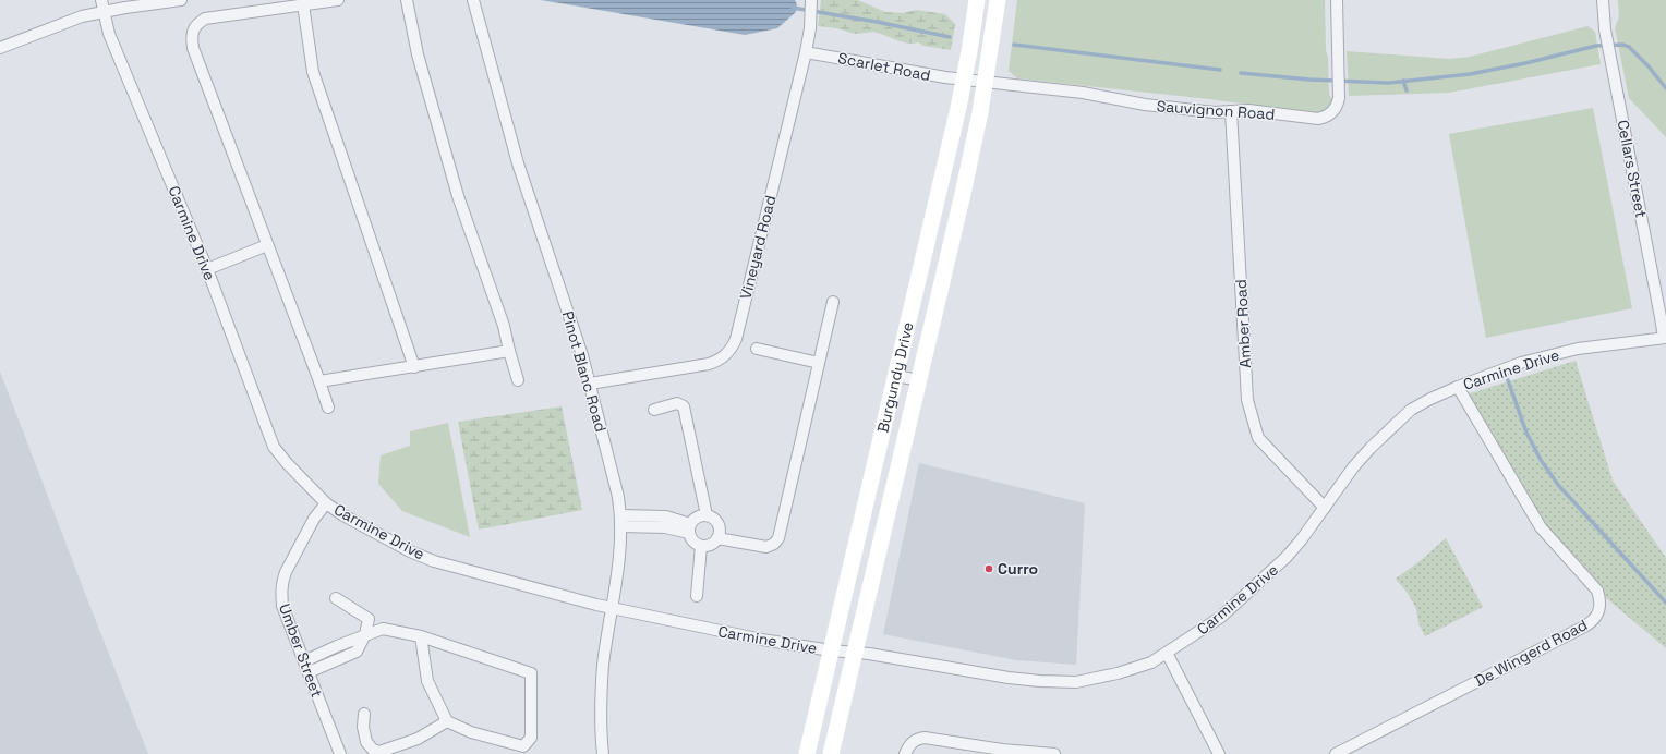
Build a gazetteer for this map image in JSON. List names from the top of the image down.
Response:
{
  "streets": {
    "main road": ["Burgundy Drive"],
    "street": [
      "Scarlet Road",
      "Sauvignon Road",
      "Cellars Street",
      "Carmine Drive",
      "Vineyard Road",
      "Amber Road",
      "Pinot Blanc Road",
      "Umber Street",
      "De Wingerd Road"
    ]
  },
  "crossings": [
    ["Scarlet Road", "Sauvignon Road"],
    ["Scarlet Road", "Vineyard Road"],
    ["Scarlet Road", "Burgundy Drive"],
    ["Sauvignon Road", "Amber Road"],
    ["Sauvignon Road", "Burgundy Drive"],
    ["Cellars Street", "Carmine Drive"],
    ["Carmine Drive", "Amber Road"],
    ["Carmine Drive", "Pinot Blanc Road"],
    ["Carmine Drive", "Burgundy Drive"],
    ["Carmine Drive", "Umber Street"],
    ["Carmine Drive", "De Wingerd Road"],
    ["Vineyard Road", "Pinot Blanc Road"]
  ],
  "places": ["Curro"]
}
